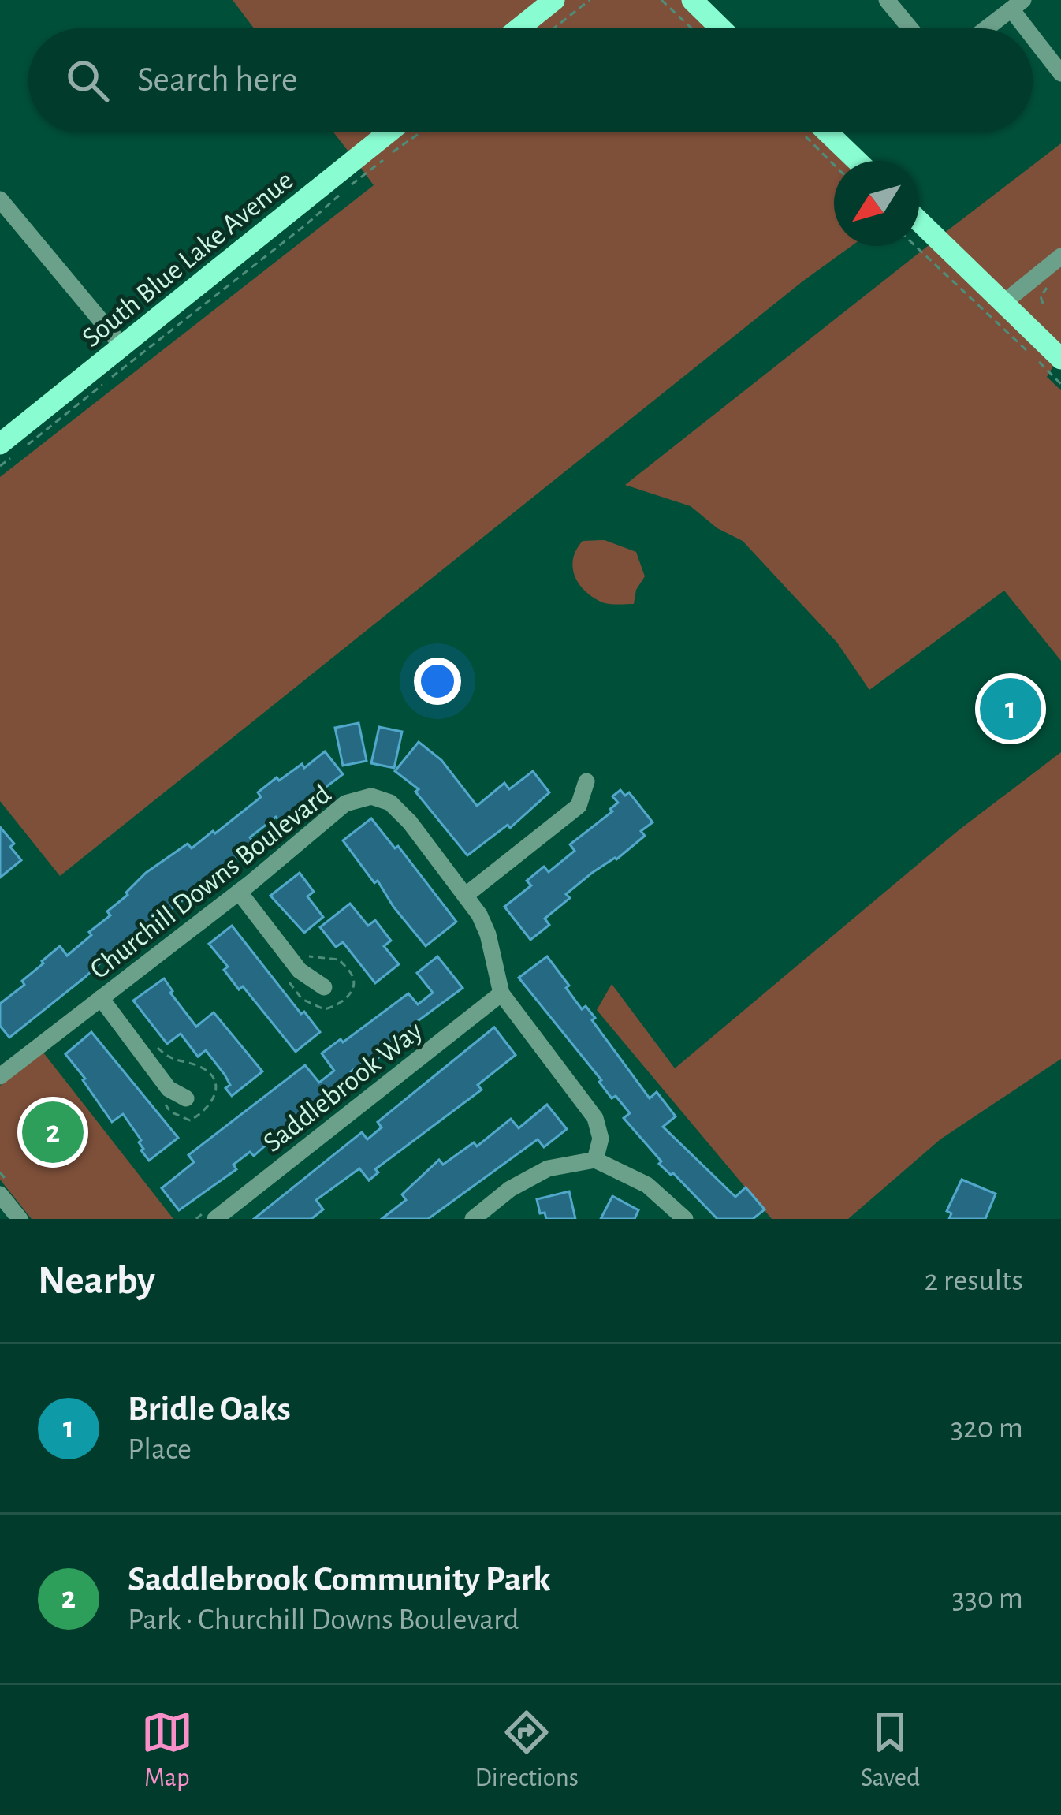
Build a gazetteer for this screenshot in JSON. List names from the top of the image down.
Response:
{
  "streets": {
    "main road": ["South Blue Lake Avenue"],
    "street": ["Churchill Downs Boulevard", "Saddlebrook Way"]
  },
  "crossings": [
    ["Churchill Downs Boulevard", "Saddlebrook Way"]
  ],
  "north": "bottom left",
  "page": {
    "search": "Search here",
    "pins": ["1", "2"],
    "heading": ["Nearby", "2 results"],
    "list": [
      {
        "mark": "1",
        "name": "Bridle Oaks",
        "note": "Place",
        "value": "320 m"
      },
      {
        "mark": "2",
        "name": "Saddlebrook Community Park",
        "note": "Park · Churchill Downs Boulevard",
        "value": "330 m"
      }
    ],
    "nav": ["Map", "Directions", "Saved"]
  }
}
